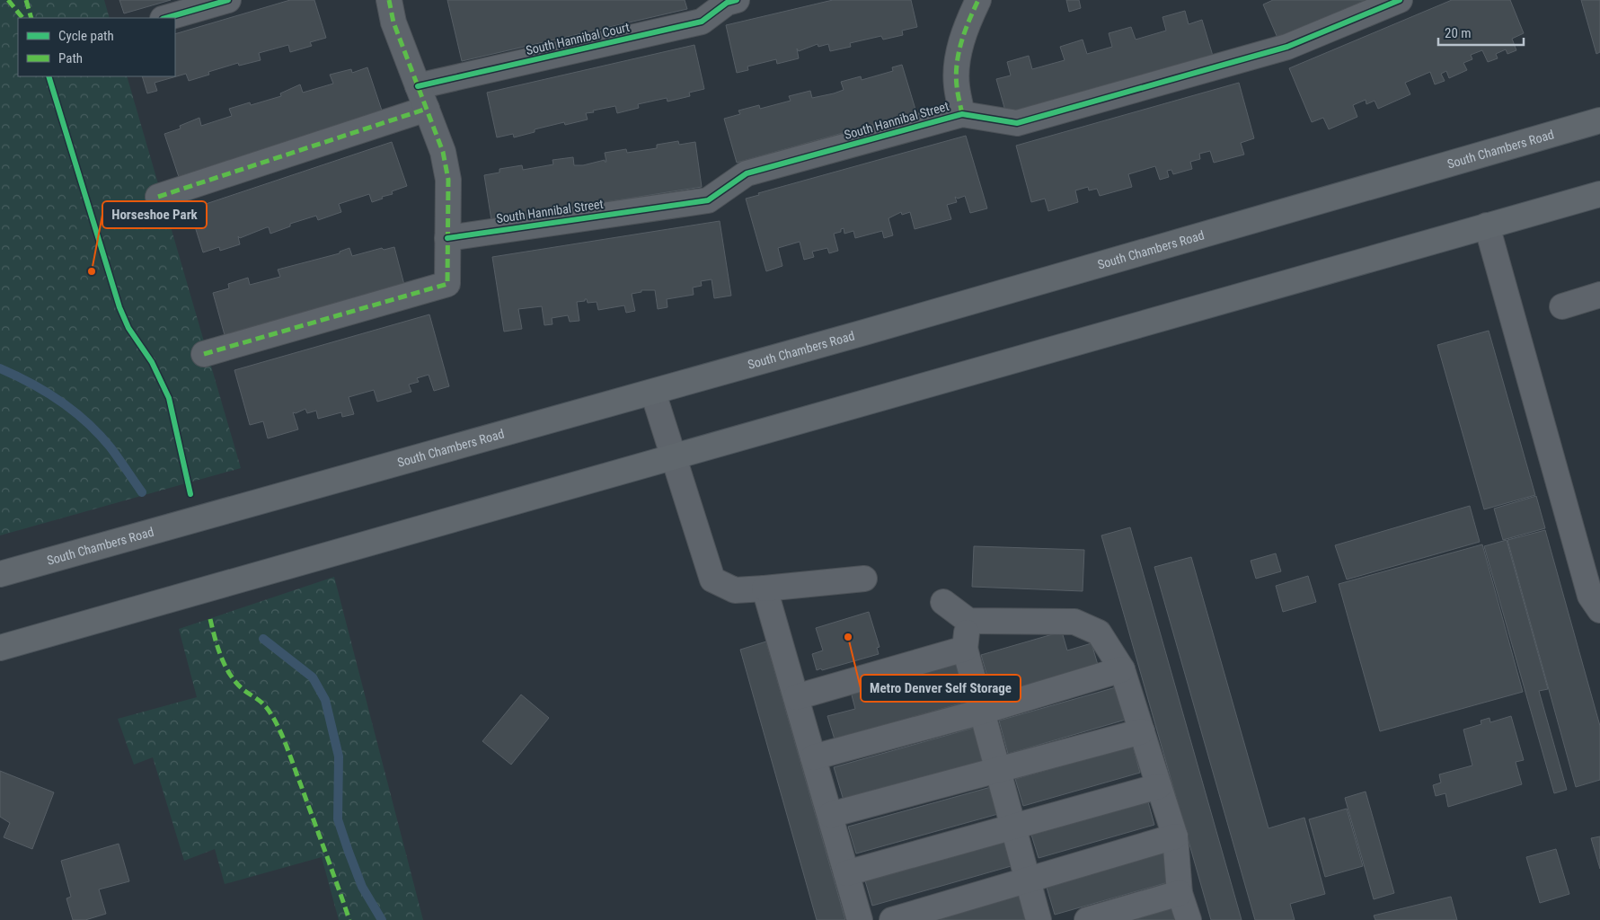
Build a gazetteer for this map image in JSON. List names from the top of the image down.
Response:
{
  "streets": {
    "main road": ["South Chambers Road"],
    "street": ["South Hannibal Court", "South Hannibal Street"]
  },
  "places": ["Horseshoe Park", "Metro Denver Self Storage"],
  "legend": ["Cycle path", "Path"],
  "scale_bar": "20 m"
}
